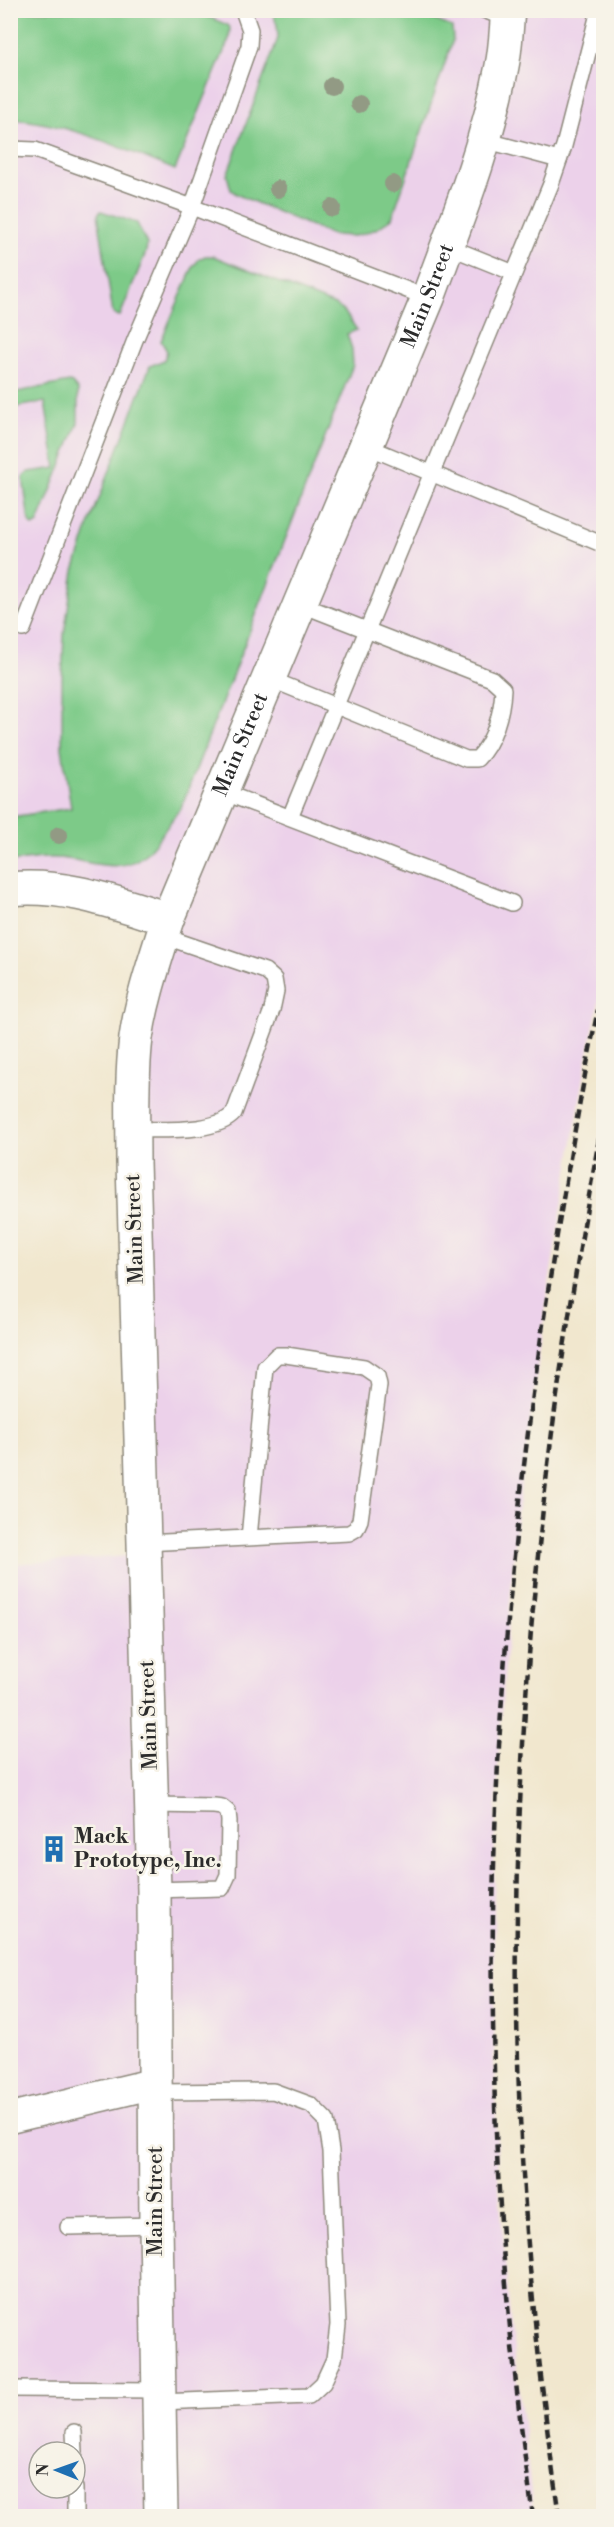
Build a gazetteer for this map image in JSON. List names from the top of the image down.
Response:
{
  "streets": {
    "main road": ["Main Street"]
  },
  "places": {
    "building": ["Mack Prototype, Inc."]
  },
  "north": "left"
}
